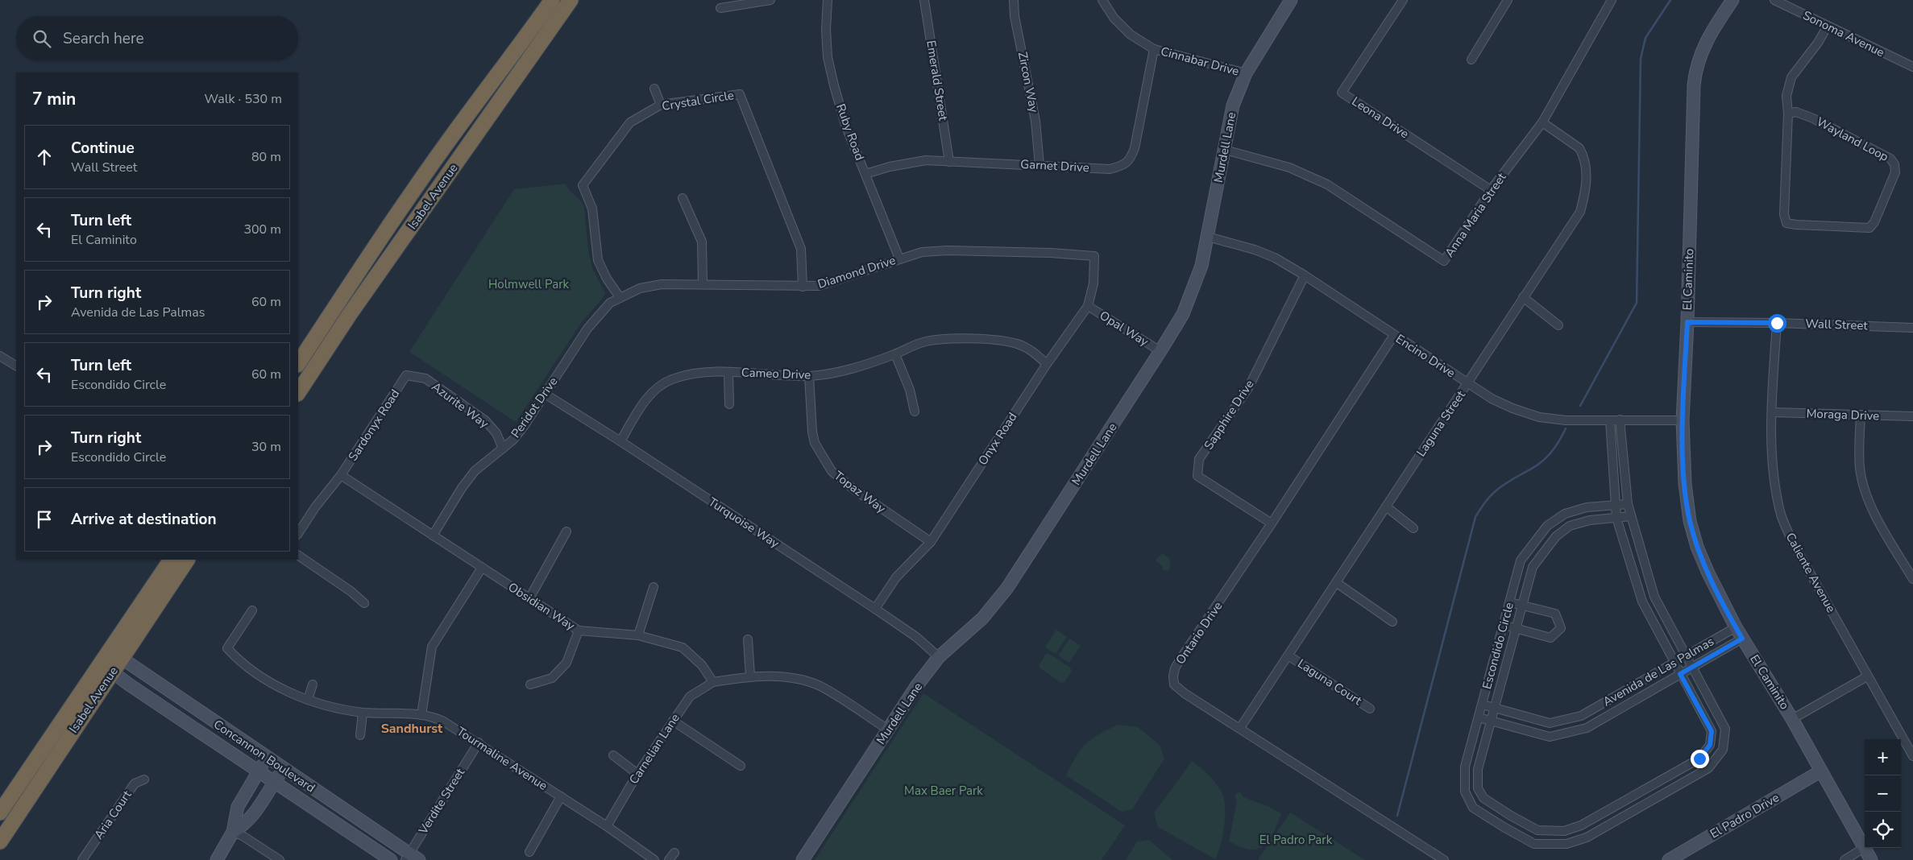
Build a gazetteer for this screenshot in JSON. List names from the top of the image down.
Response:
{
  "streets": {
    "highway": ["Isabel Avenue"],
    "street": [
      "Sonoma Avenue",
      "Cinnabar Drive",
      "Emerald Street",
      "Zircon Way",
      "Crystal Circle",
      "Leona Drive",
      "Ruby Road",
      "Wayland Loop",
      "Murdell Lane",
      "Garnet Drive",
      "Anna Maria Street",
      "Diamond Drive",
      "El Caminito",
      "Wall Street",
      "Opal Way",
      "Encino Drive",
      "Cameo Drive",
      "Azurite Way",
      "Peridot Drive",
      "Sapphire Drive",
      "Moraga Drive",
      "Laguna Street",
      "Sardonyx Road",
      "Onyx Road",
      "Topaz Way",
      "Turquoise Way",
      "Caliente Avenue",
      "Obsidian Way",
      "Ontario Drive",
      "Escondido Circle",
      "Avenida de Las Palmas",
      "Laguna Court",
      "Carnelian Lane",
      "Concannon Boulevard",
      "Tourmaline Avenue",
      "Verdite Street",
      "Aria Court",
      "El Padro Drive"
    ]
  },
  "crossings": [
    ["Sonoma Avenue", "Wayland Loop"],
    ["Cinnabar Drive", "Murdell Lane"],
    ["Cinnabar Drive", "Garnet Drive"],
    ["Emerald Street", "Garnet Drive"],
    ["Zircon Way", "Garnet Drive"],
    ["Crystal Circle", "Diamond Drive"],
    ["Crystal Circle", "Peridot Drive"],
    ["Leona Drive", "Anna Maria Street"],
    ["Ruby Road", "Garnet Drive"],
    ["Ruby Road", "Diamond Drive"],
    ["Murdell Lane", "Anna Maria Street"],
    ["Murdell Lane", "Opal Way"],
    ["Murdell Lane", "Encino Drive"],
    ["Murdell Lane", "Turquoise Way"],
    ["Isabel Avenue", "Concannon Boulevard"],
    ["Anna Maria Street", "Laguna Street"],
    ["Diamond Drive", "Peridot Drive"],
    ["Diamond Drive", "Onyx Road"],
    ["El Caminito", "Wall Street"],
    ["El Caminito", "Encino Drive"],
    ["El Caminito", "Avenida de Las Palmas"],
    ["El Caminito", "El Padro Drive"],
    ["Wall Street", "Caliente Avenue"],
    ["Opal Way", "Onyx Road"],
    ["Encino Drive", "Sapphire Drive"],
    ["Encino Drive", "Laguna Street"],
    ["Encino Drive", "Ontario Drive"],
    ["Encino Drive", "Escondido Circle"],
    ["Cameo Drive", "Onyx Road"],
    ["Cameo Drive", "Topaz Way"],
    ["Cameo Drive", "Turquoise Way"],
    ["Azurite Way", "Peridot Drive"],
    ["Azurite Way", "Sardonyx Road"],
    ["Peridot Drive", "Turquoise Way"],
    ["Peridot Drive", "Obsidian Way"],
    ["Sapphire Drive", "Ontario Drive"],
    ["Moraga Drive", "Caliente Avenue"],
    ["Laguna Street", "Ontario Drive"],
    ["Laguna Street", "Laguna Court"],
    ["Sardonyx Road", "Obsidian Way"],
    ["Onyx Road", "Topaz Way"],
    ["Onyx Road", "Turquoise Way"],
    ["Obsidian Way", "Carnelian Lane"],
    ["Escondido Circle", "Avenida de Las Palmas"],
    ["Carnelian Lane", "Tourmaline Avenue"],
    ["Concannon Boulevard", "Verdite Street"],
    ["Tourmaline Avenue", "Verdite Street"]
  ],
  "districts": ["Sandhurst"],
  "parks": ["Holmwell Park", "Max Baer Park", "El Padro Park"],
  "page": {
    "search": "Search here",
    "heading": ["7 min", "Walk · 530 m"],
    "list": [
      ["Continue", "Wall Street", "80 m"],
      ["Turn left", "El Caminito", "300 m"],
      ["Turn right", "Avenida de Las Palmas", "60 m"],
      ["Turn left", "Escondido Circle", "60 m"],
      ["Turn right", "Escondido Circle", "30 m"],
      "Arrive at destination"
    ],
    "map_buttons": ["+", "−"]
  }
}
